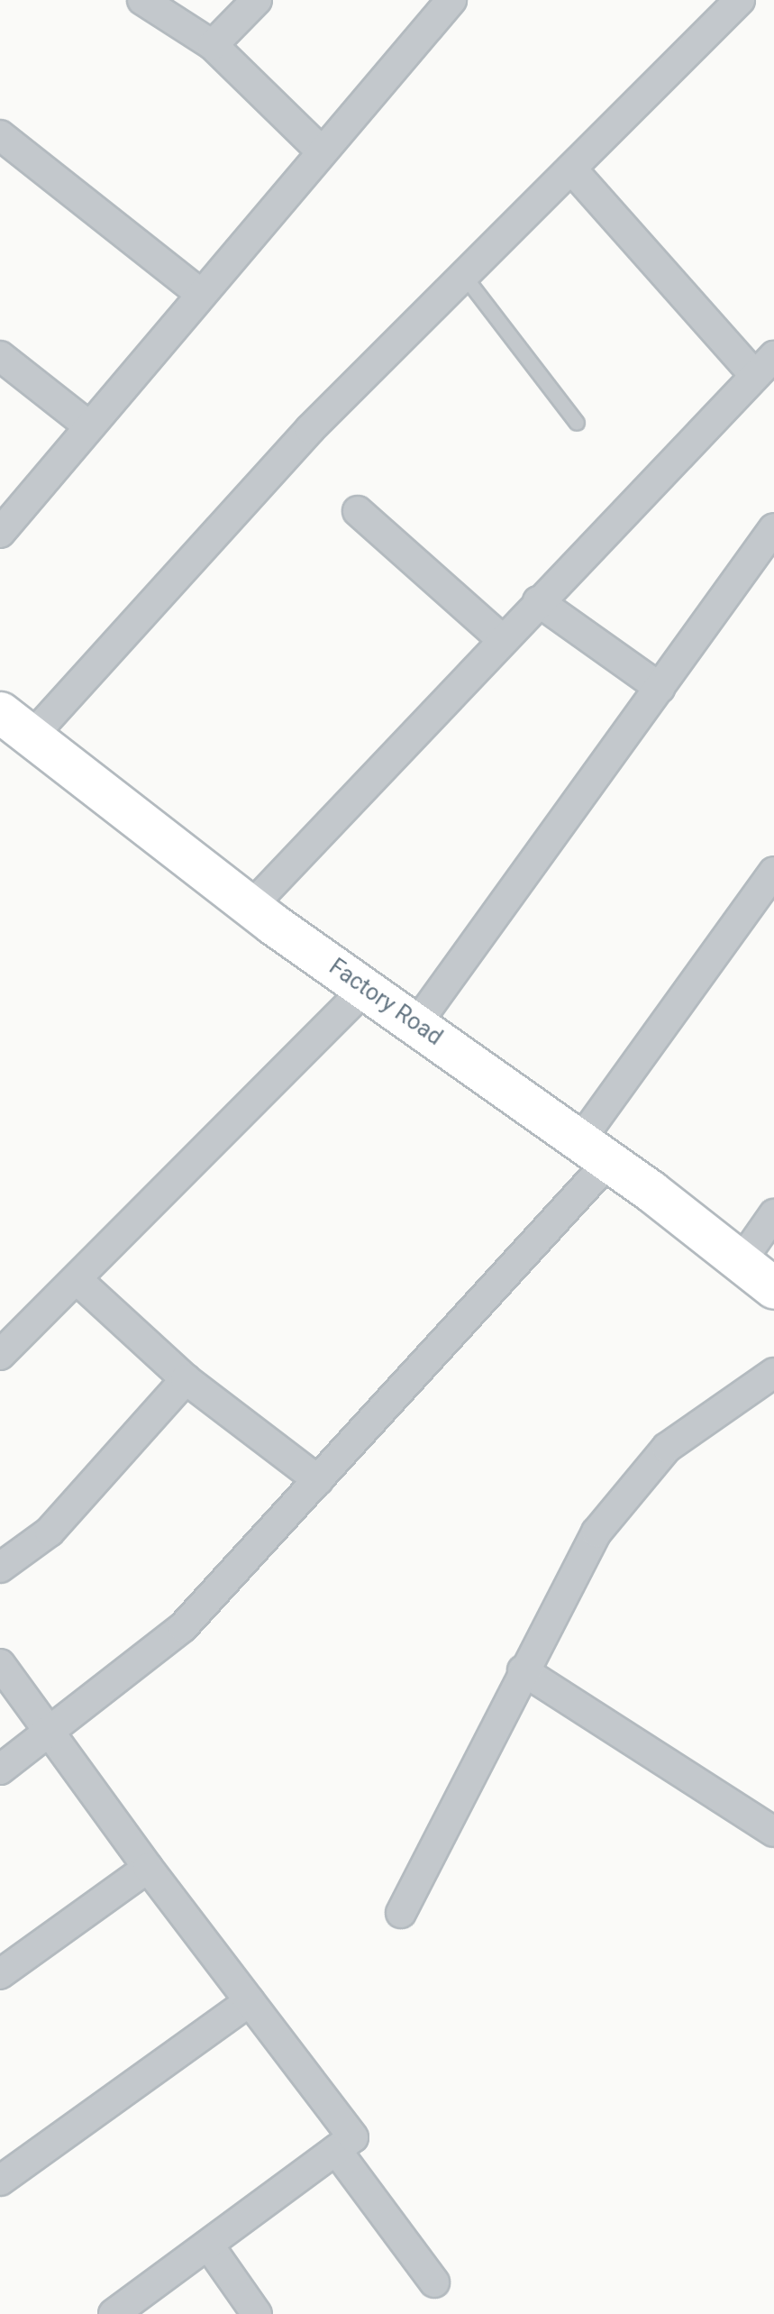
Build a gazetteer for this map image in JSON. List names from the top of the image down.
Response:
{
  "streets": {
    "main road": ["Factory Road"]
  }
}
